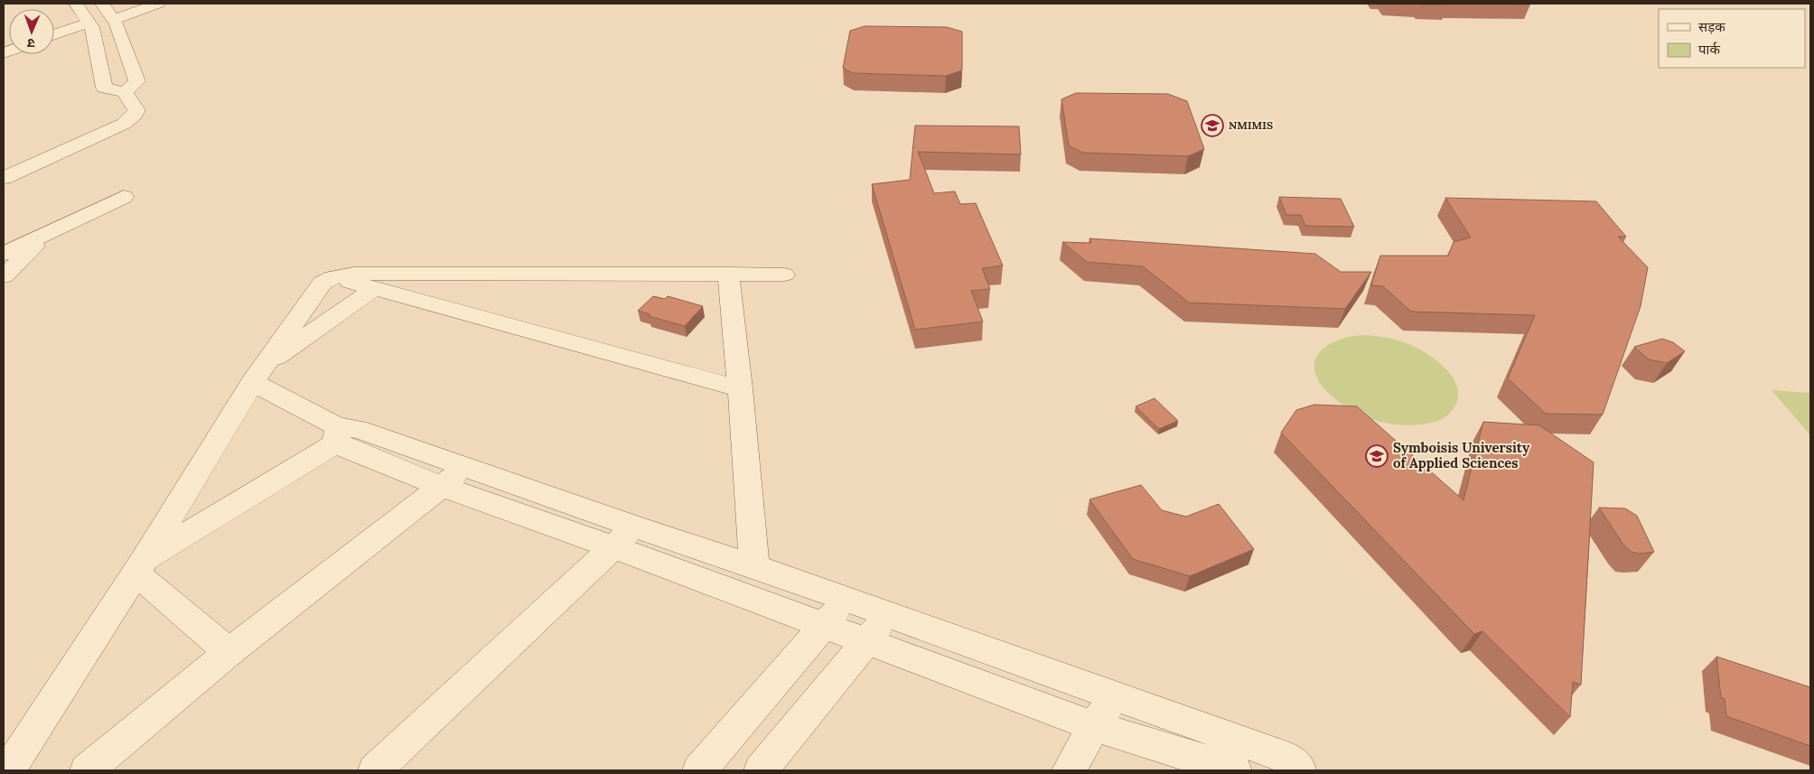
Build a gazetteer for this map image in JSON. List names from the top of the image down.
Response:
{
  "places": {
    "school or university": ["NMIMIS", "Symboisis University of Applied Sciences"]
  },
  "legend": ["सड़क", "पार्क"],
  "north": "bottom"
}
